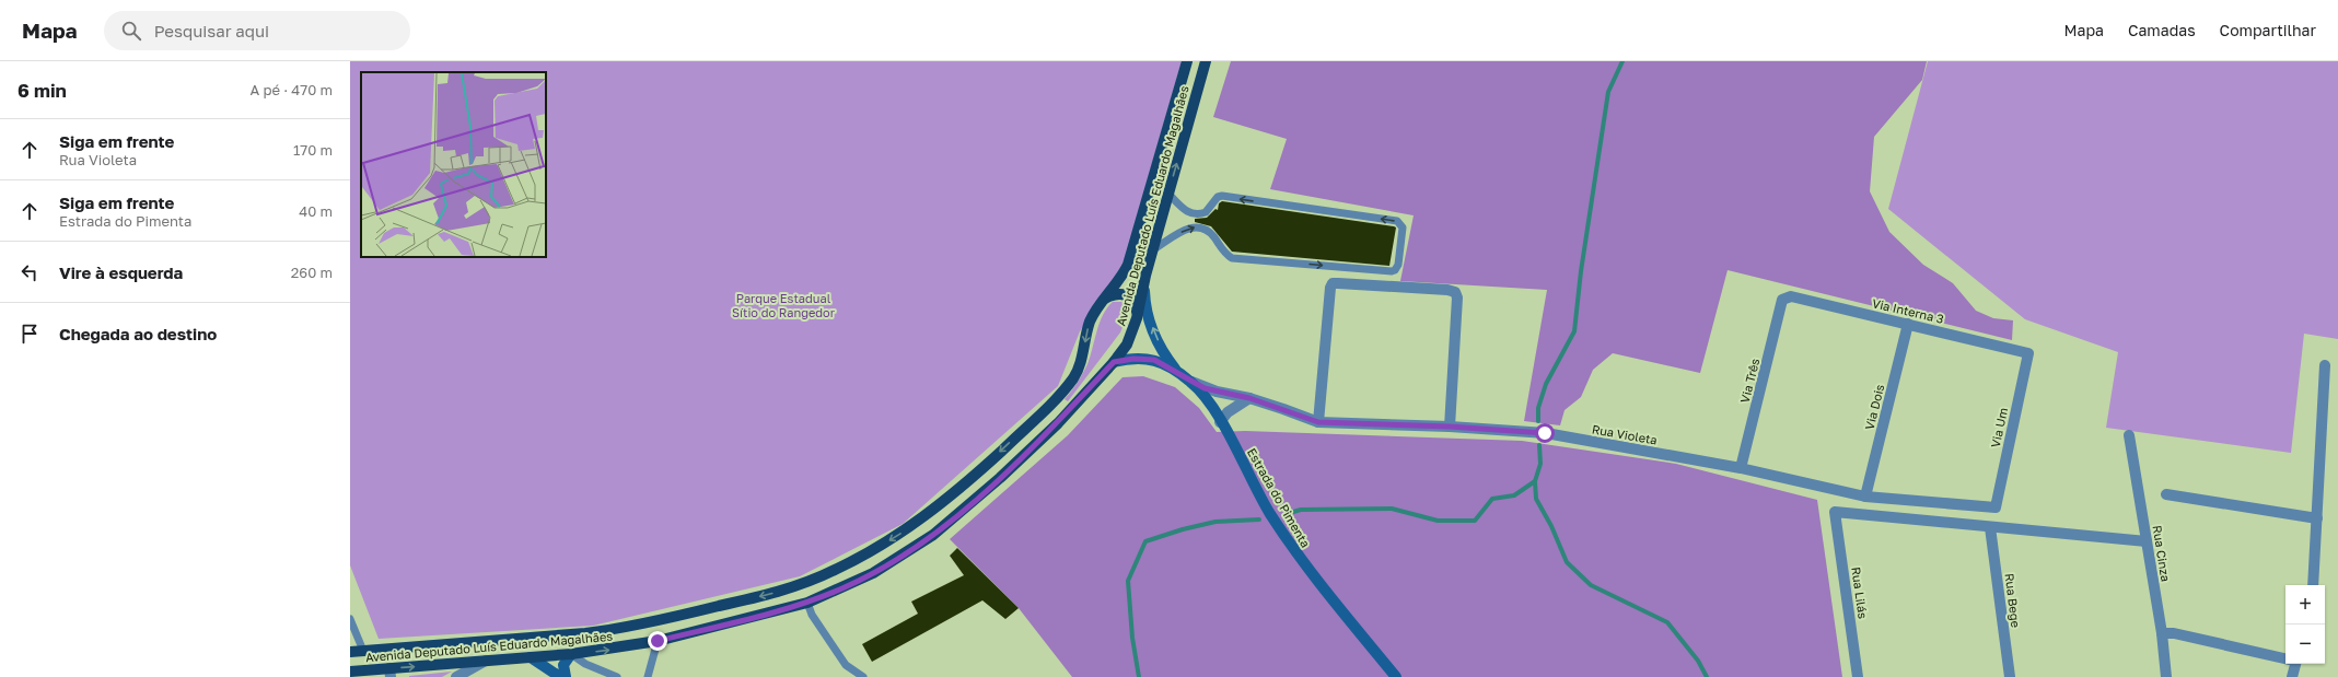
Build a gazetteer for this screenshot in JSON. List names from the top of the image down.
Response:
{
  "streets": {
    "main road": ["Avenida Deputado Luís Eduardo Magalhães", "Estrada do Pimenta"],
    "street": [
      "Via Interna 3",
      "Via Três",
      "Via Dois",
      "Via Um",
      "Rua Violeta",
      "Rua Cinza",
      "Rua Lilás",
      "Rua Bege"
    ]
  },
  "crossings": [
    ["Avenida Deputado Luís Eduardo Magalhães", "Estrada do Pimenta"],
    ["Via Interna 3", "Via Três"],
    ["Via Interna 3", "Via Dois"],
    ["Via Interna 3", "Via Um"],
    ["Via Três", "Rua Violeta"],
    ["Via Dois", "Rua Violeta"],
    ["Via Um", "Rua Violeta"],
    ["Rua Violeta", "Estrada do Pimenta"],
    ["Rua Lilás", "Rua Bege"]
  ],
  "parks": ["Parque Estadual Sítio do Rangedor"],
  "page": {
    "header": "Mapa",
    "search": "Pesquisar aqui",
    "nav": ["Mapa", "Camadas", "Compartilhar"],
    "heading": ["6 min", "A pé · 470 m"],
    "list": [
      ["Siga em frente", "Rua Violeta", "170 m"],
      ["Siga em frente", "Estrada do Pimenta", "40 m"],
      ["Vire à esquerda", "260 m"],
      "Chegada ao destino"
    ],
    "map_buttons": ["+", "−"]
  }
}
